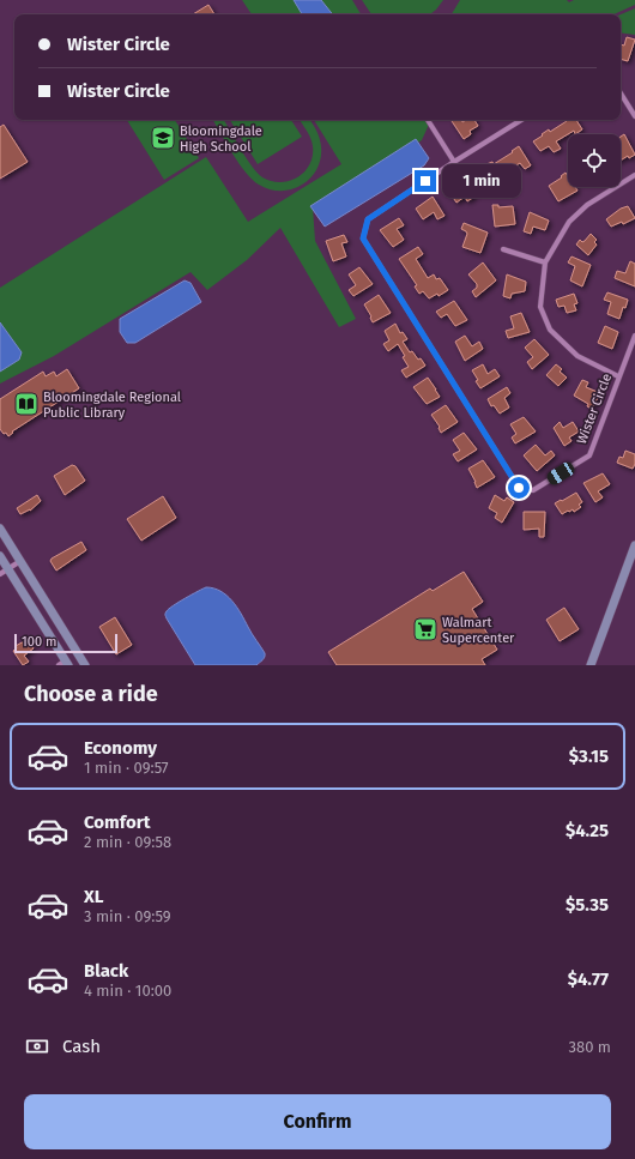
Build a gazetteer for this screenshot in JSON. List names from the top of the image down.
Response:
{
  "streets": {
    "street": ["Wister Circle"]
  },
  "places": {
    "school or university": ["Bloomingdale High School"],
    "library": ["Bloomingdale Regional Public Library"],
    "supermarket": ["Walmart Supercenter"]
  },
  "scale_bar": "100 m",
  "page": {
    "banner": ["Wister Circle", "Wister Circle"],
    "bubble": "1 min",
    "scale": "100 m",
    "heading": "Choose a ride",
    "list": [
      {
        "name": "Economy",
        "note": "1 min · 09:57",
        "value": "$3.15"
      },
      {
        "name": "Comfort",
        "note": "2 min · 09:58",
        "value": "$4.25"
      },
      {
        "name": "XL",
        "note": "3 min · 09:59",
        "value": "$5.35"
      },
      {
        "name": "Black",
        "note": "4 min · 10:00",
        "value": "$4.77"
      }
    ],
    "pay": ["Cash", "380 m"],
    "buttons": "Confirm"
  }
}
